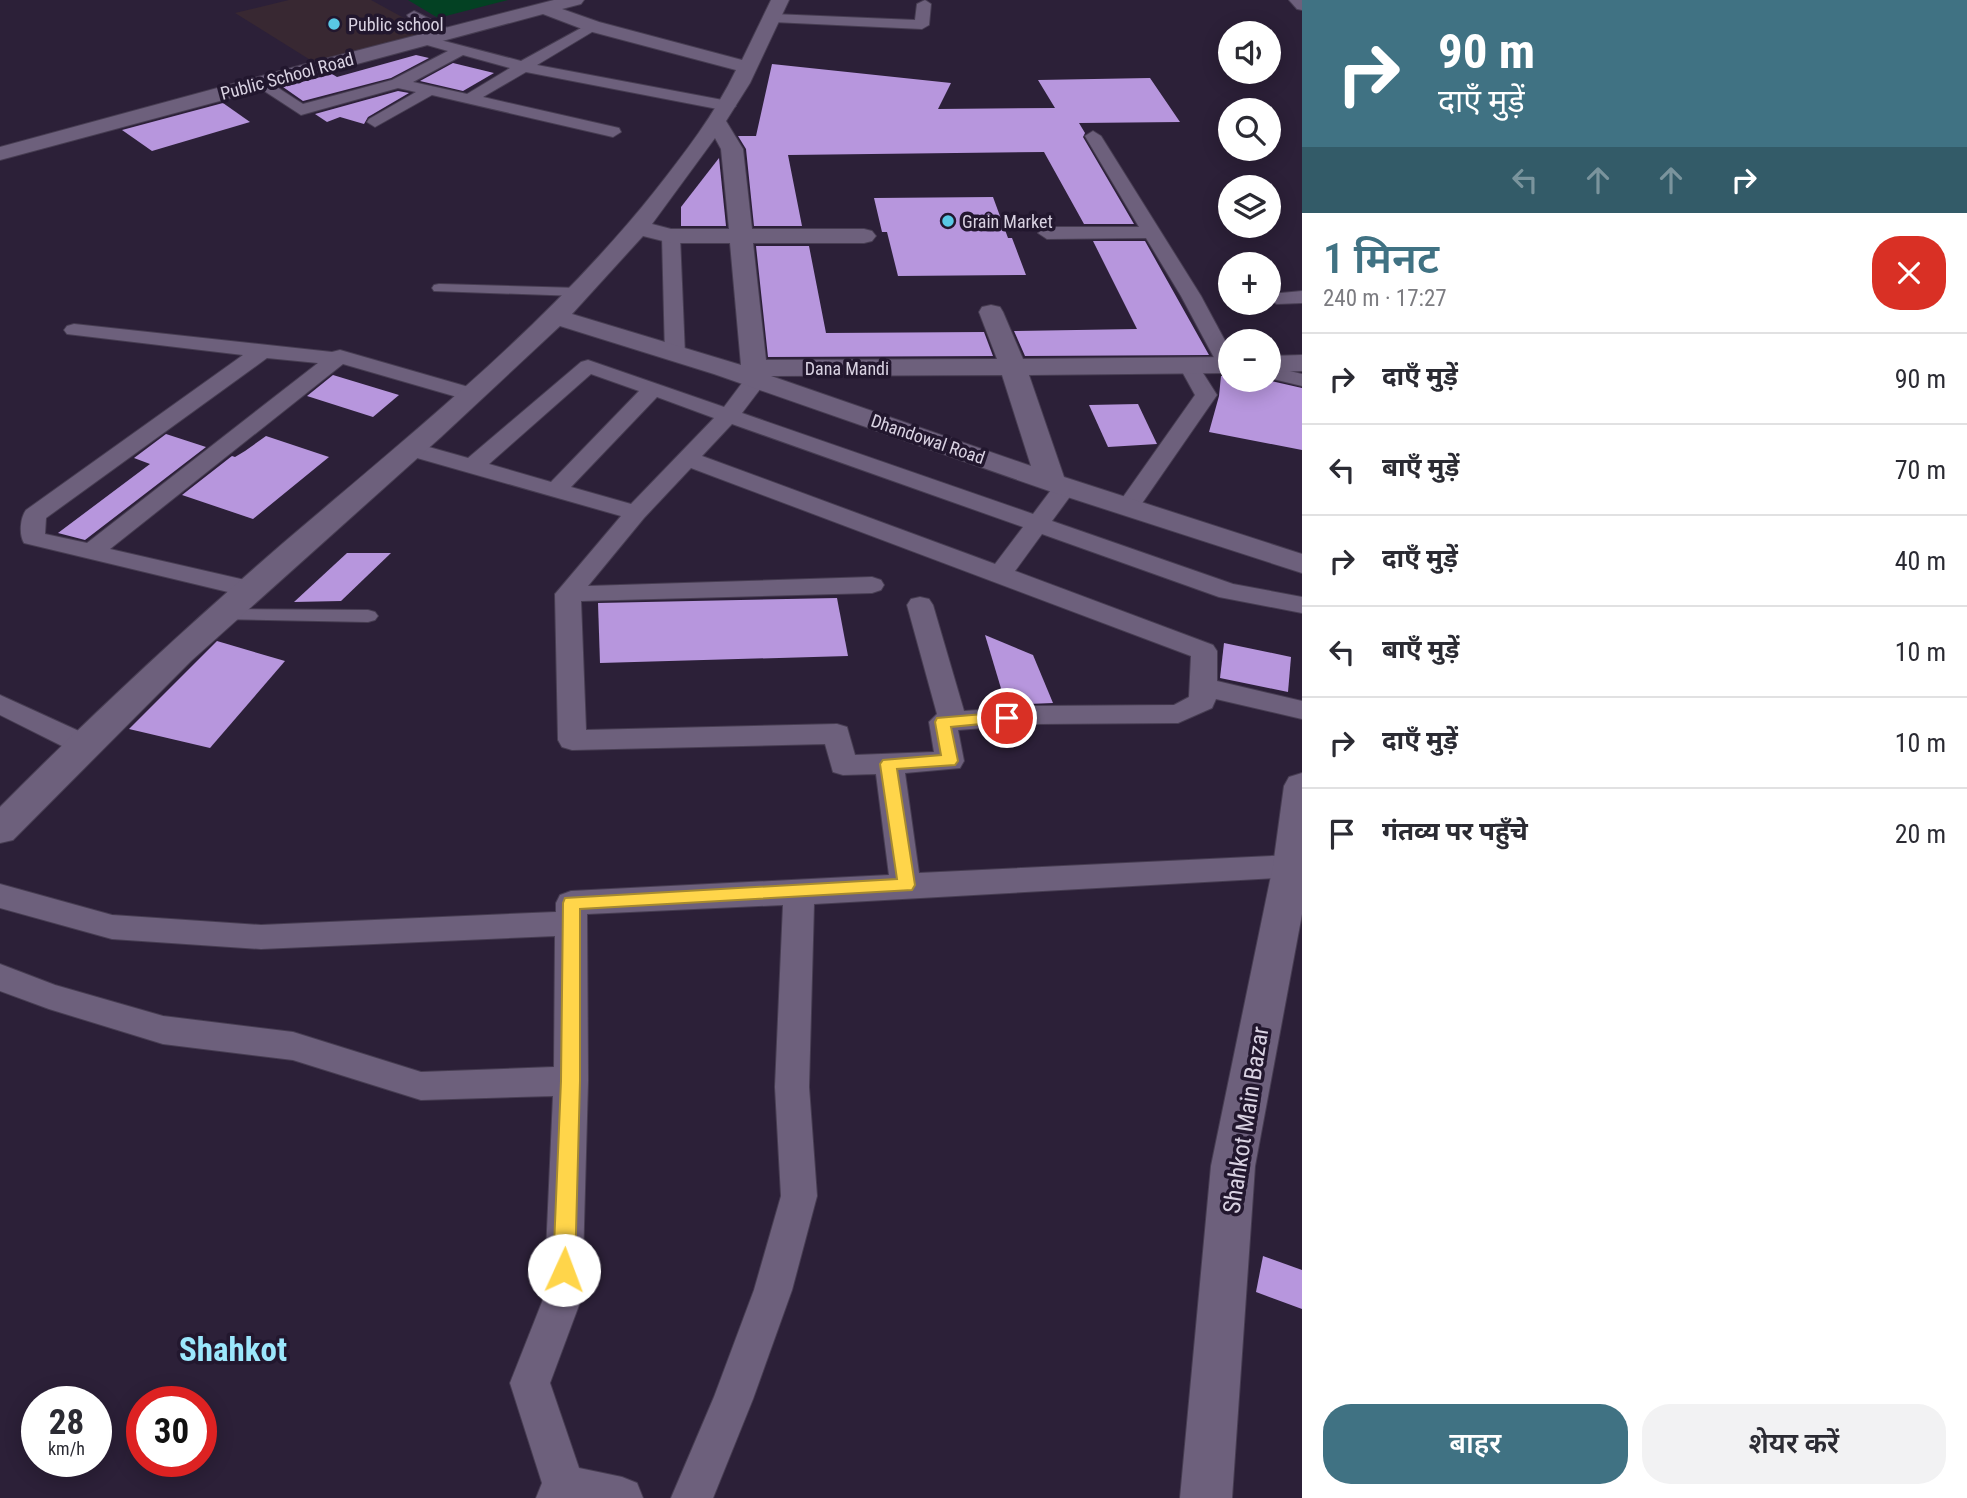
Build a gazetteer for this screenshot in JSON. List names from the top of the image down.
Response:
{
  "streets": {
    "street": [
      "Public School Road",
      "Dana Mandi",
      "Dhandowal Road",
      "Shahkot Main Bazar"
    ]
  },
  "crossings": [
    ["Dana Mandi", "Dhandowal Road"]
  ],
  "districts": ["Shahkot"],
  "places": ["Public school", "Grain Market"],
  "page": {
    "turn": ["90 m", "दाएँ मुड़ें"],
    "map_buttons": ["+", "−"],
    "heading": ["1 मिनट", "240 m · 17:27"],
    "list": [
      {
        "name": "दाएँ मुड़ें",
        "value": "90 m"
      },
      {
        "name": "बाएँ मुड़ें",
        "value": "70 m"
      },
      {
        "name": "दाएँ मुड़ें",
        "value": "40 m"
      },
      {
        "name": "बाएँ मुड़ें",
        "value": "10 m"
      },
      {
        "name": "दाएँ मुड़ें",
        "value": "10 m"
      },
      {
        "name": "गंतव्य पर पहुँचे",
        "value": "20 m"
      }
    ],
    "speed": "28 km/h",
    "limit": "30",
    "buttons": ["बाहर", "शेयर करें"]
  }
}
